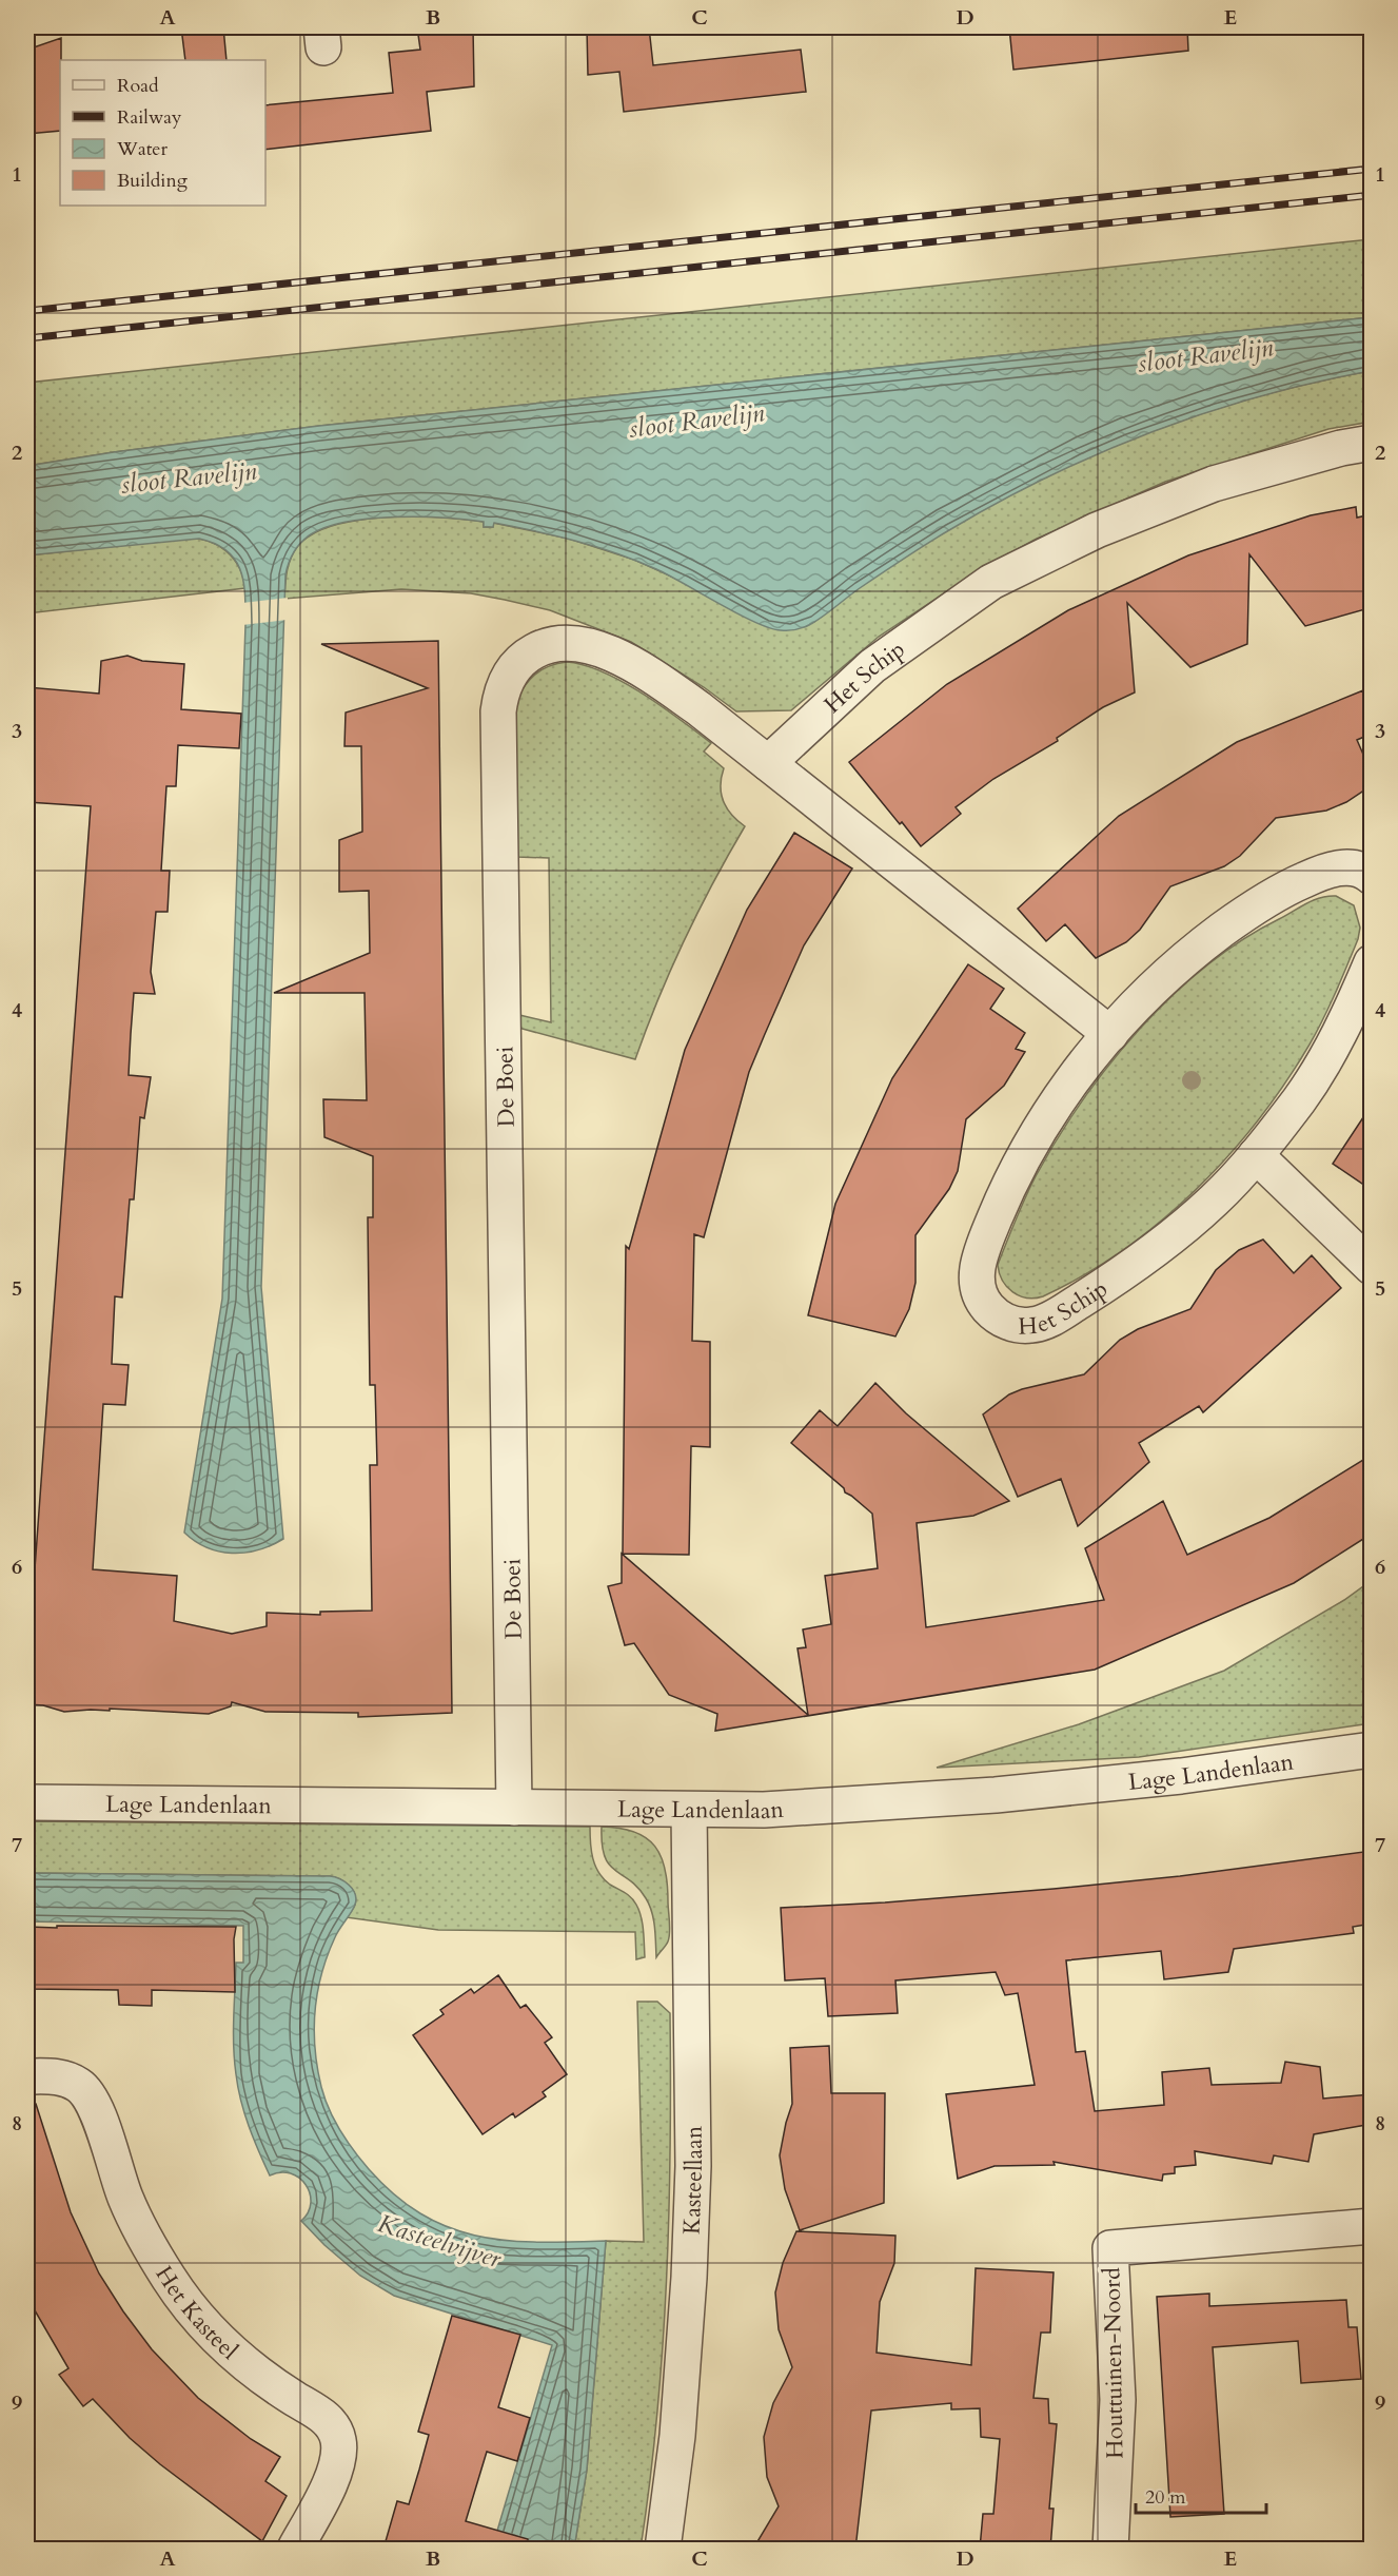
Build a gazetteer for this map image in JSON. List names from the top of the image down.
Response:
{
  "streets": {
    "street": [
      "Het Schip",
      "De Boei",
      "Lage Landenlaan",
      "Kasteellaan",
      "Het Kasteel",
      "Houttuinen-Noord"
    ]
  },
  "crossings": [
    ["Het Schip", "De Boei"],
    ["De Boei", "Lage Landenlaan"],
    ["Lage Landenlaan", "Kasteellaan"]
  ],
  "water": ["sloot Ravelijn", "Kasteelvijver"],
  "legend": [
    "Road",
    "Railway",
    "Water",
    "Building"
  ],
  "scale_bar": "20 m",
  "grid": {
    "columns": [
      "A",
      "B",
      "C",
      "D",
      "E"
    ],
    "rows": [
      "1",
      "2",
      "3",
      "4",
      "5",
      "6",
      "7",
      "8",
      "9"
    ]
  }
}
